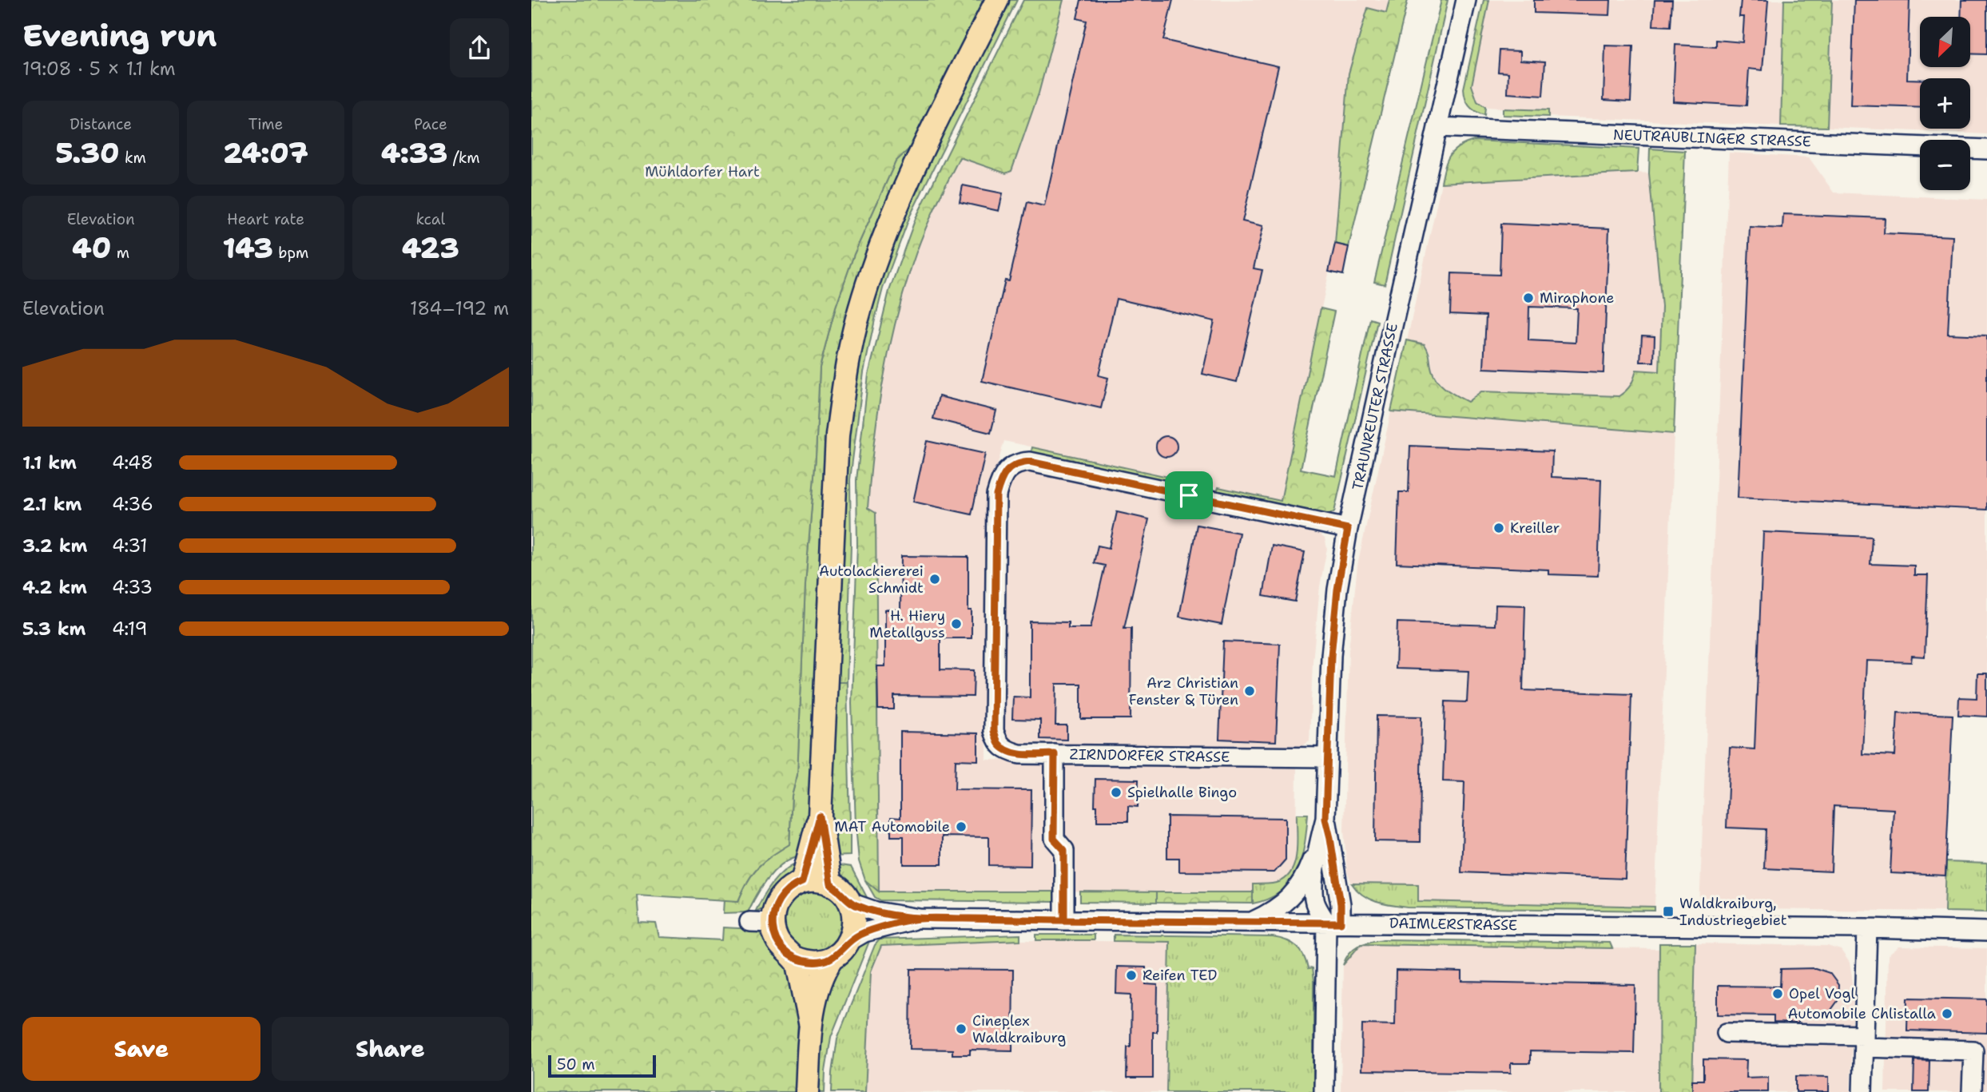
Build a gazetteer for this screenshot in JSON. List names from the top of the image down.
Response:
{
  "streets": {
    "street": [
      "NEUTRAUBLINGER STRASSE",
      "TRAUNREUTER STRASSE",
      "ZIRNDORFER STRASSE",
      "DAIMLERSTRASSE"
    ]
  },
  "crossings": [
    ["NEUTRAUBLINGER STRASSE", "TRAUNREUTER STRASSE"],
    ["TRAUNREUTER STRASSE", "ZIRNDORFER STRASSE"],
    ["TRAUNREUTER STRASSE", "DAIMLERSTRASSE"]
  ],
  "parks": ["Mühldorfer Hart"],
  "places": {
    "other": [
      "Miraphone",
      "Kreiller",
      "Autolackiererei Schmidt",
      "H. Hiery Metallguss",
      "Arz Christian Fenster & Türen",
      "Spielhalle Bingo",
      "MAT Automobile",
      "Reifen TED",
      "Opel Vogl",
      "Automobile Chlistalla",
      "Cineplex Waldkraiburg"
    ],
    "transit": ["Waldkraiburg, Industriegebiet"]
  },
  "scale_bar": "50 m",
  "north": "bottom left",
  "page": {
    "heading": ["Evening run", "19:08 · 5 × 1.1 km"],
    "map_buttons": ["+", "−"],
    "stats": [
      ["Distance", "5.30 km"],
      ["Time", "24:07"],
      ["Pace", "4:33 /km"],
      ["Elevation", "40 m"],
      ["Heart rate", "143 bpm"],
      ["kcal", "423"]
    ],
    "chart": ["Elevation", "184–192 m"],
    "list": [
      {
        "name": "1.1 km",
        "note": "4:48"
      },
      {
        "name": "2.1 km",
        "note": "4:36"
      },
      {
        "name": "3.2 km",
        "note": "4:31"
      },
      {
        "name": "4.2 km",
        "note": "4:33"
      },
      {
        "name": "5.3 km",
        "note": "4:19"
      }
    ],
    "buttons": ["Save", "Share"],
    "scale": "50 m"
  }
}
